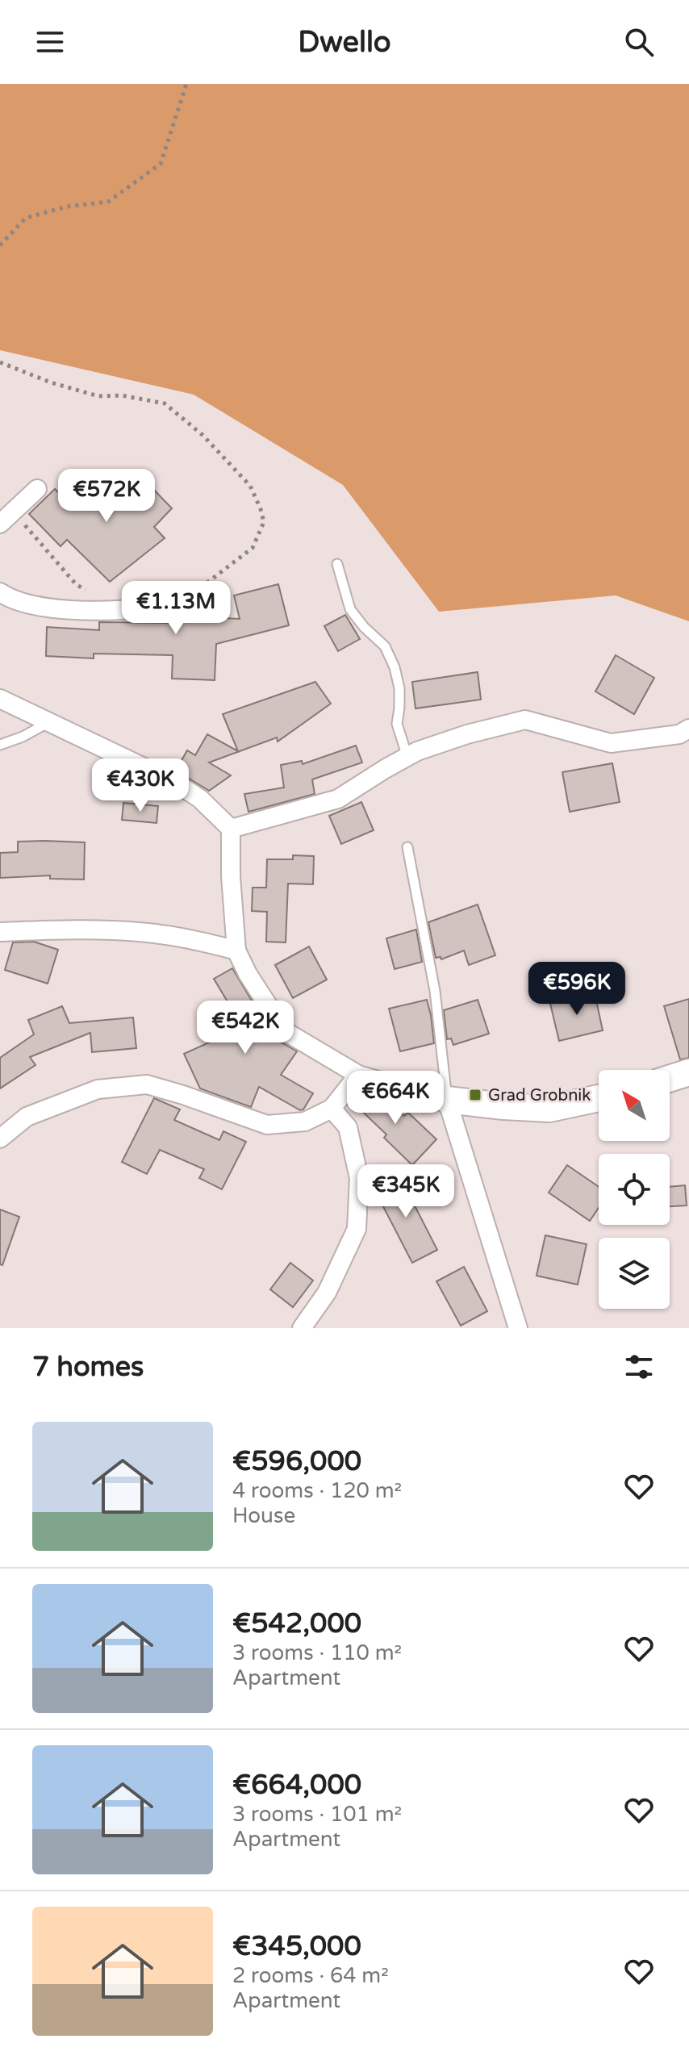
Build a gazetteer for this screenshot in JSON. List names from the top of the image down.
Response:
{
  "places": {
    "transit": ["Grad Grobnik"]
  },
  "north": "top left",
  "page": {
    "header": "Dwello",
    "price": [
      "€572K",
      "€1.13M",
      "€430K",
      "€596K",
      "€542K",
      "€664K",
      "€345K"
    ],
    "heading": "7 homes",
    "list": [
      {
        "name": "€596,000",
        "note": "4 rooms · 120 m² · House"
      },
      {
        "name": "€542,000",
        "note": "3 rooms · 110 m² · Apartment"
      },
      {
        "name": "€664,000",
        "note": "3 rooms · 101 m² · Apartment"
      },
      {
        "name": "€345,000",
        "note": "2 rooms · 64 m² · Apartment"
      }
    ]
  }
}
